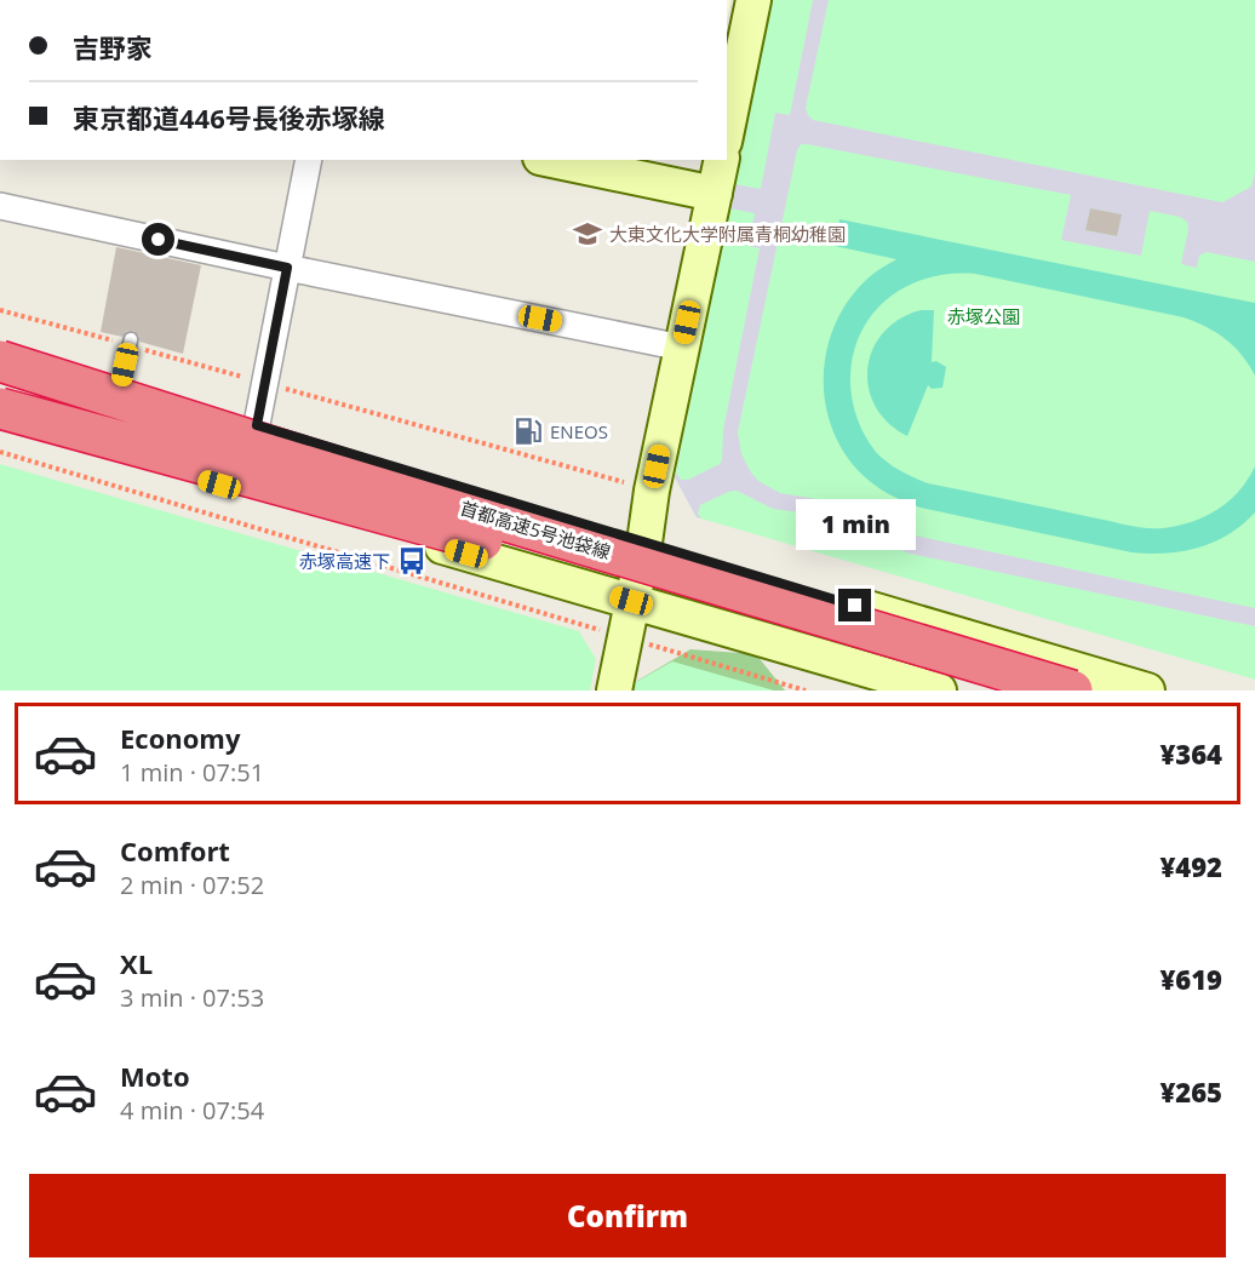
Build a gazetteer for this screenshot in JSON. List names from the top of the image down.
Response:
{
  "streets": {
    "highway": ["首都高速5号池袋線"]
  },
  "parks": ["赤塚公園"],
  "places": {
    "school or university": ["大東文化大学附属青桐幼稚園"],
    "fuel station": ["ENEOS"],
    "bus stop": ["赤塚高速下"]
  },
  "page": {
    "banner": ["吉野家", "東京都道446号長後赤塚線"],
    "bubble": "1 min",
    "list": [
      {
        "name": "Economy",
        "note": "1 min · 07:51",
        "value": "¥364"
      },
      {
        "name": "Comfort",
        "note": "2 min · 07:52",
        "value": "¥492"
      },
      {
        "name": "XL",
        "note": "3 min · 07:53",
        "value": "¥619"
      },
      {
        "name": "Moto",
        "note": "4 min · 07:54",
        "value": "¥265"
      }
    ],
    "buttons": "Confirm"
  }
}
